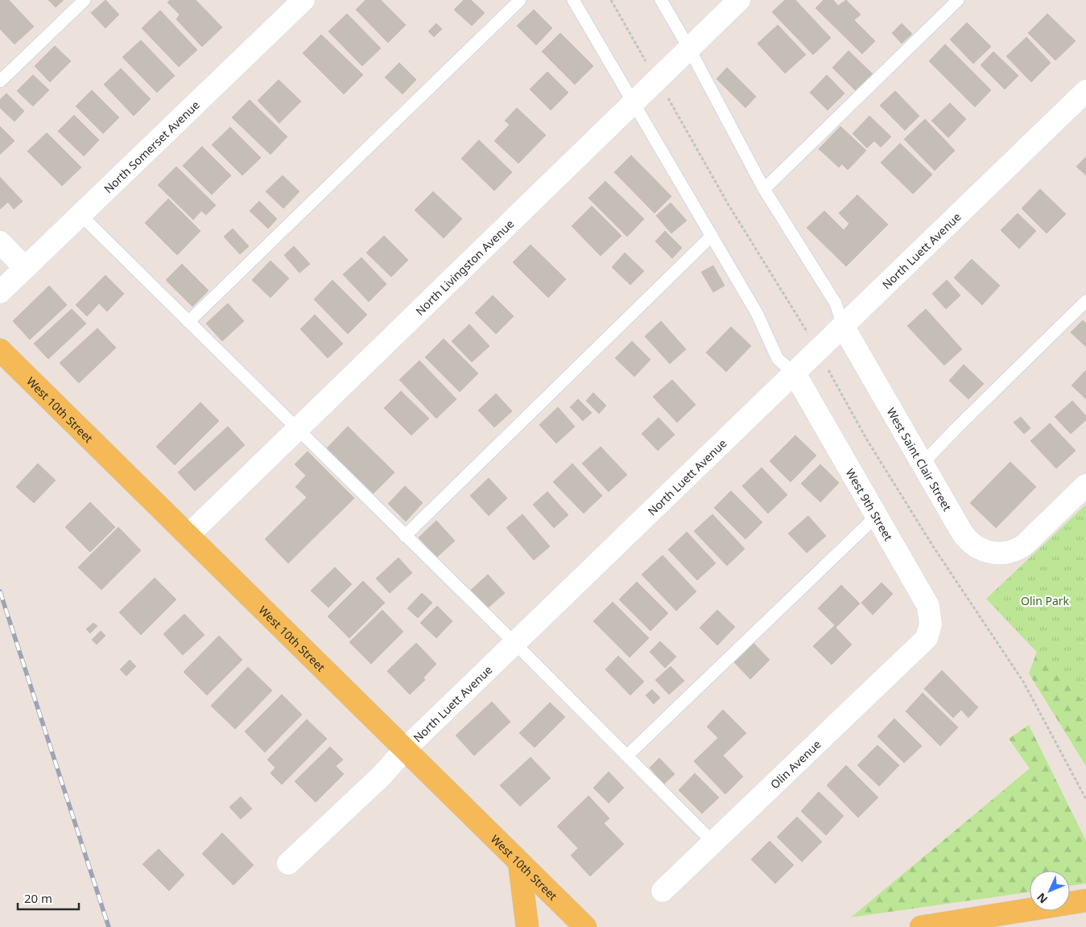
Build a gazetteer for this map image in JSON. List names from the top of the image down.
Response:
{
  "streets": {
    "main road": ["West 10th Street"],
    "street": [
      "North Somerset Avenue",
      "North Luett Avenue",
      "North Livingston Avenue",
      "West Saint Clair Street",
      "West 9th Street",
      "Olin Avenue"
    ]
  },
  "crossings": [
    ["North Luett Avenue", "West 10th Street"],
    ["North Luett Avenue", "West Saint Clair Street"],
    ["North Luett Avenue", "West 9th Street"],
    ["North Livingston Avenue", "West 10th Street"],
    ["West 9th Street", "Olin Avenue"]
  ],
  "parks": ["Olin Park"],
  "scale_bar": "20 m",
  "north": "bottom left"
}
